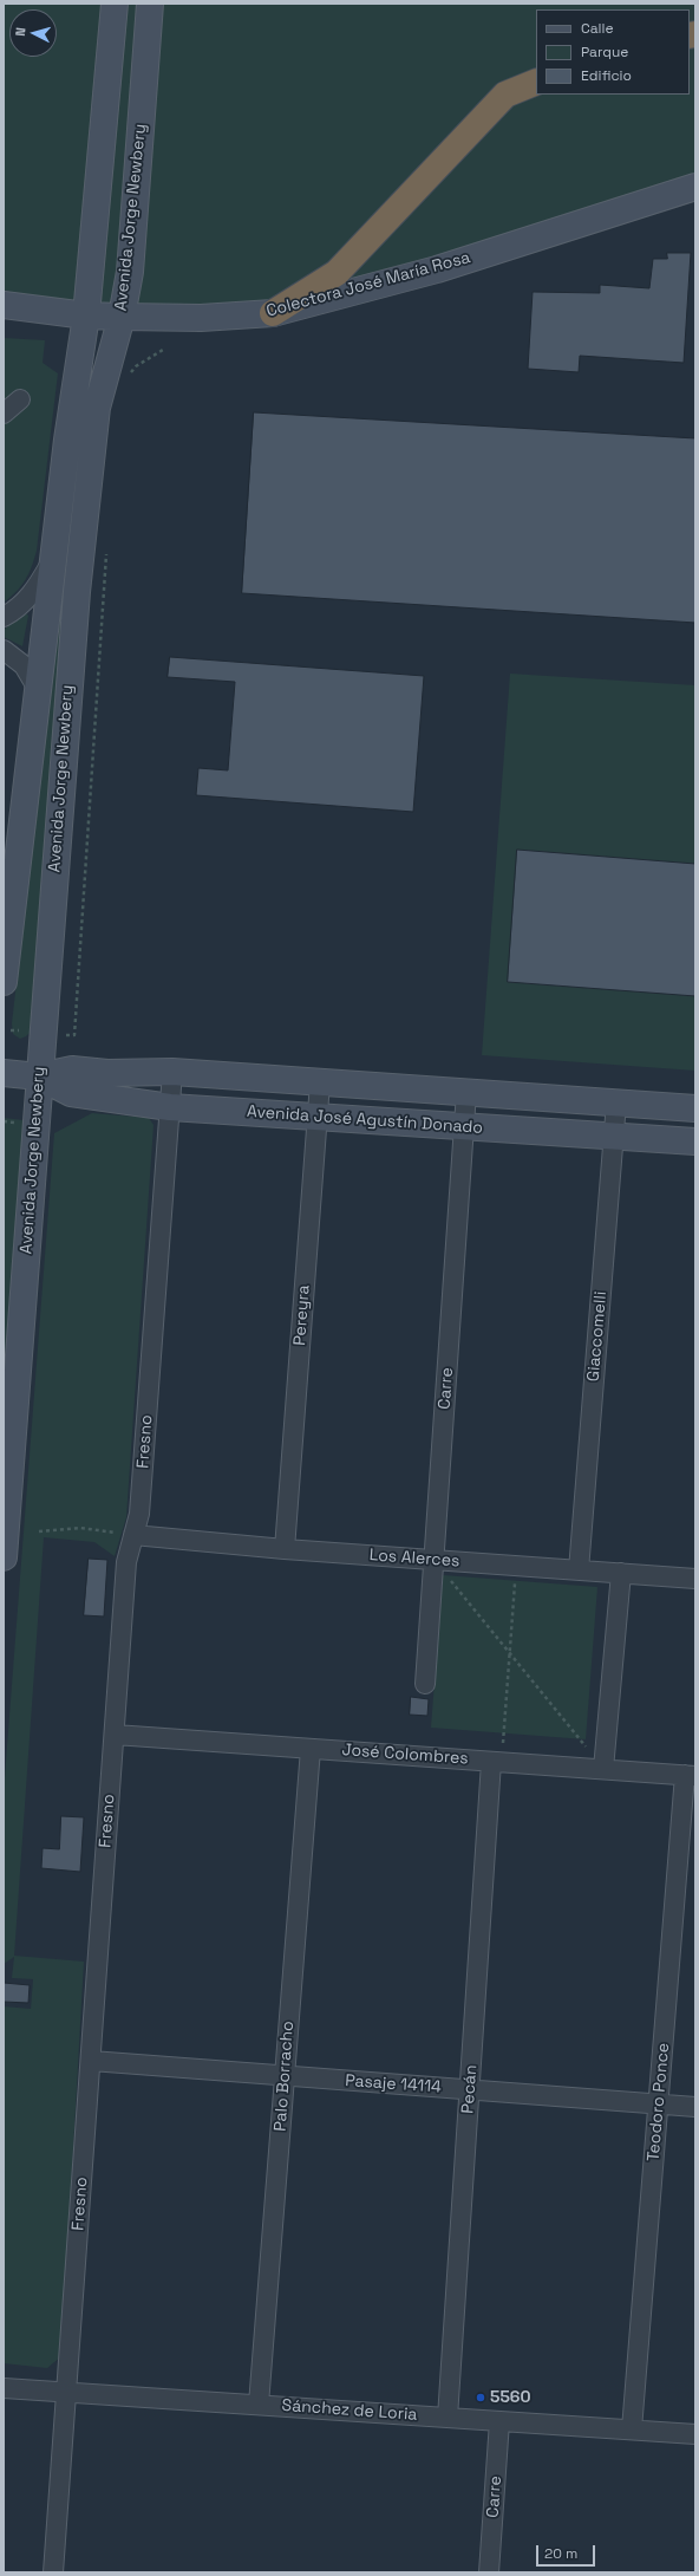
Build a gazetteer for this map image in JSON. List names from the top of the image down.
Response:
{
  "streets": {
    "main road": ["Avenida Jorge Newbery", "Colectora José María Rosa", "Avenida José Agustín Donado"],
    "street": [
      "Pereyra",
      "Giaccomelli",
      "Carre",
      "Fresno",
      "Los Alerces",
      "José Colombres",
      "Palo Borracho",
      "Pasaje 14114",
      "Pecán",
      "Teodoro Ponce",
      "Sánchez de Loria"
    ]
  },
  "crossings": [
    ["Avenida Jorge Newbery", "Colectora José María Rosa"],
    ["Avenida Jorge Newbery", "Avenida José Agustín Donado"],
    ["Avenida José Agustín Donado", "Pereyra"],
    ["Avenida José Agustín Donado", "Giaccomelli"],
    ["Avenida José Agustín Donado", "Carre"],
    ["Avenida José Agustín Donado", "Fresno"],
    ["Pereyra", "Los Alerces"],
    ["Giaccomelli", "Los Alerces"],
    ["Carre", "Los Alerces"],
    ["Carre", "Sánchez de Loria"],
    ["Fresno", "Los Alerces"],
    ["Fresno", "José Colombres"],
    ["Fresno", "Pasaje 14114"],
    ["Fresno", "Sánchez de Loria"],
    ["José Colombres", "Palo Borracho"],
    ["José Colombres", "Pecán"],
    ["José Colombres", "Teodoro Ponce"],
    ["Palo Borracho", "Pasaje 14114"],
    ["Palo Borracho", "Sánchez de Loria"],
    ["Pasaje 14114", "Pecán"],
    ["Pasaje 14114", "Teodoro Ponce"],
    ["Pecán", "Sánchez de Loria"],
    ["Teodoro Ponce", "Sánchez de Loria"]
  ],
  "places": ["5560"],
  "legend": ["Calle", "Parque", "Edificio"],
  "scale_bar": "20 m",
  "north": "left"
}
